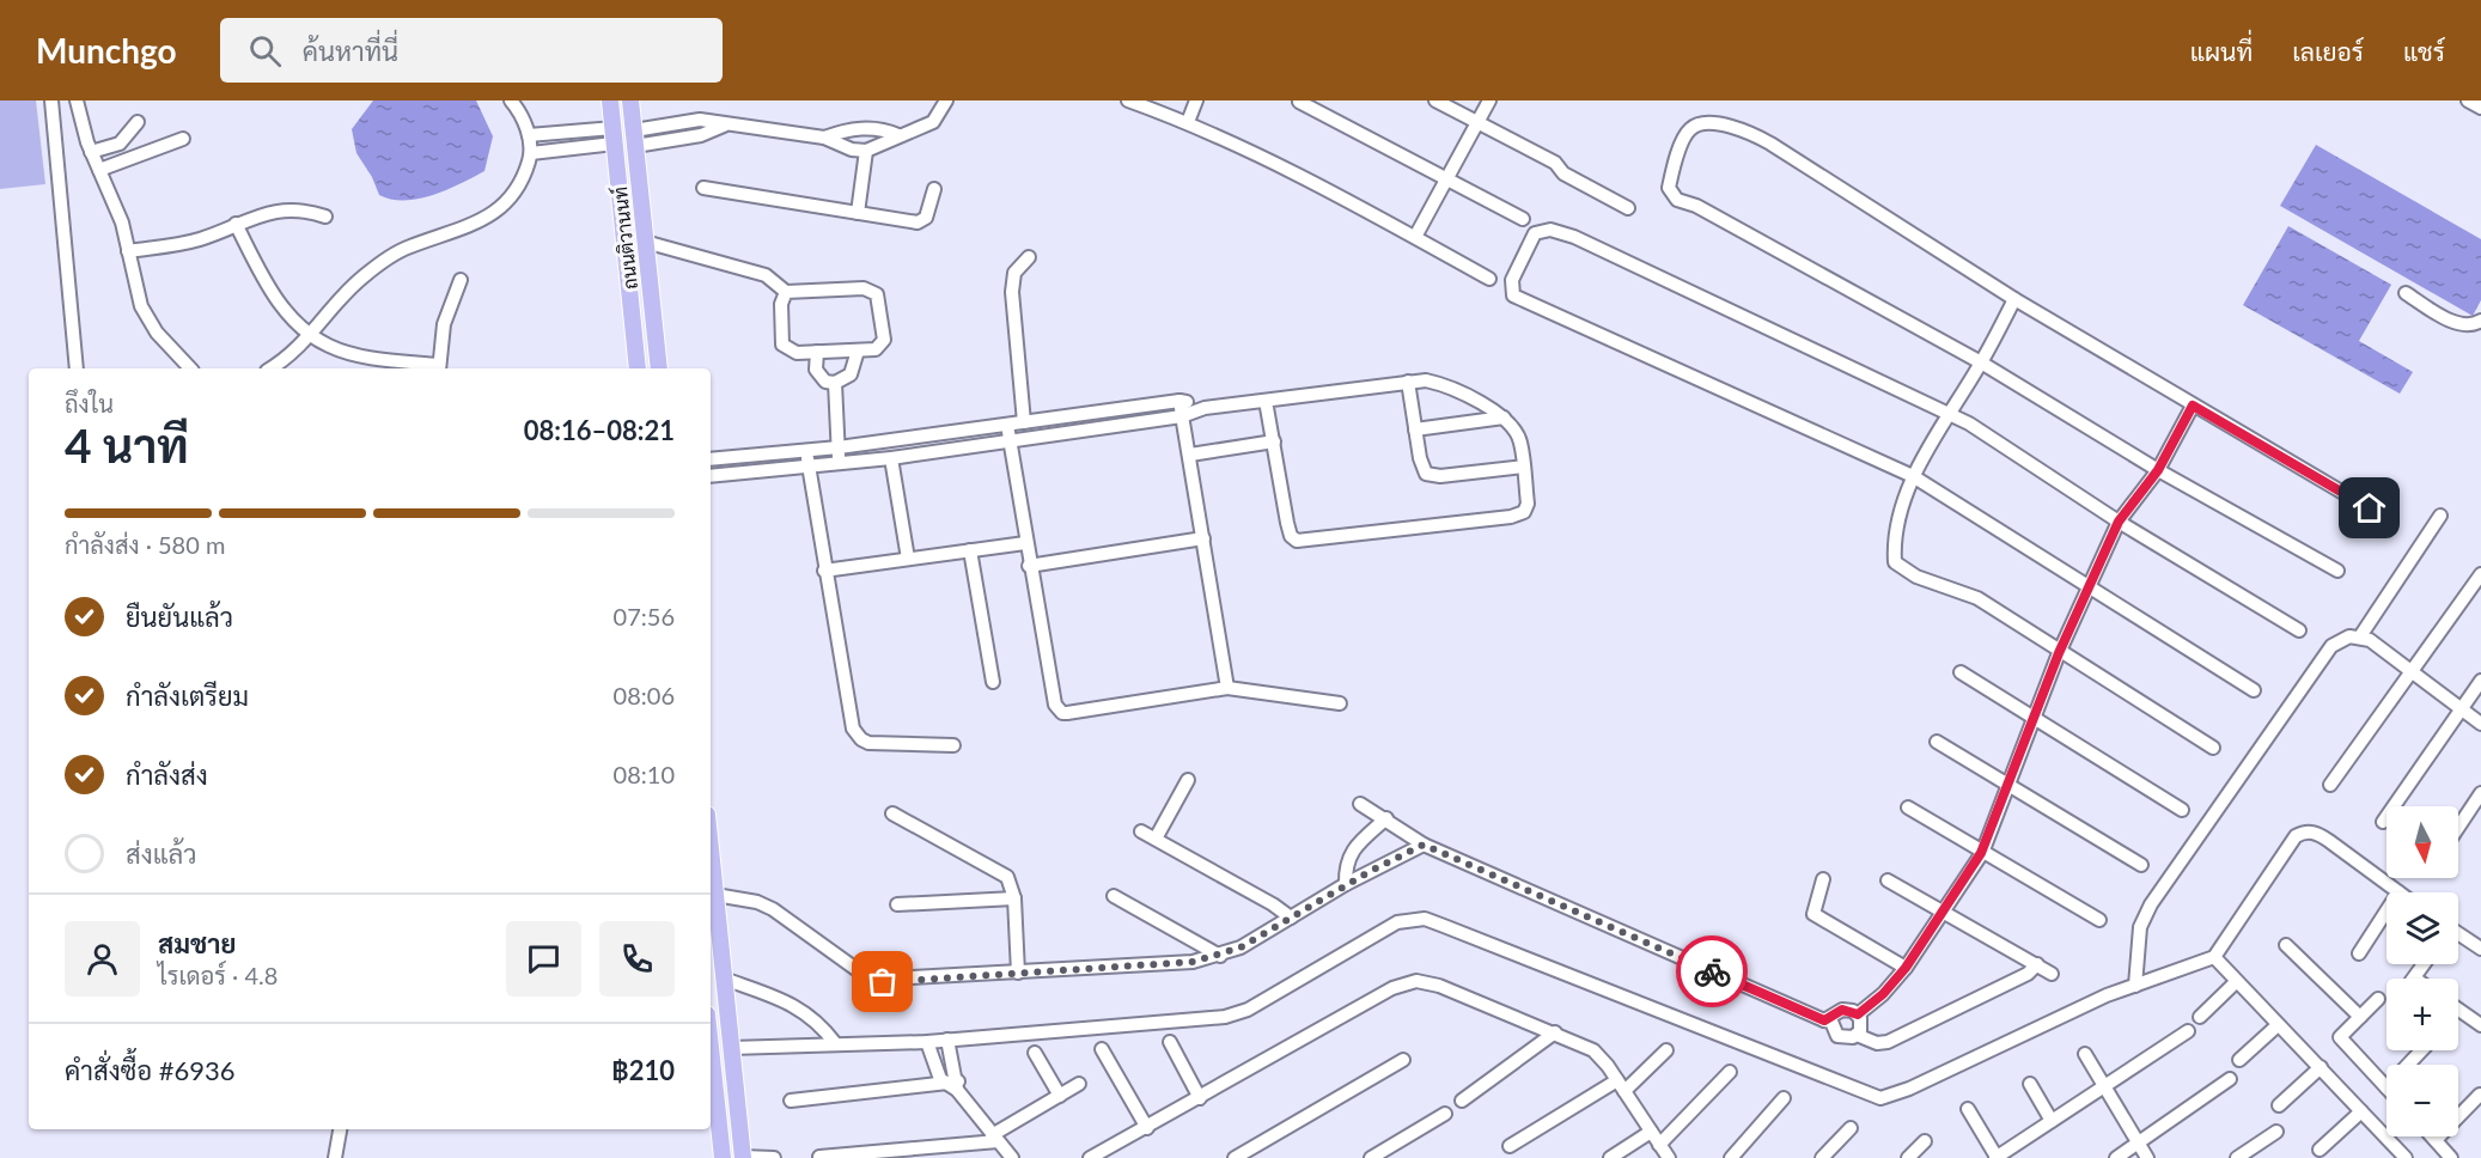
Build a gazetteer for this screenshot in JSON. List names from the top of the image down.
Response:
{
  "streets": {
    "main road": ["ถนนติวานนท์"]
  },
  "north": "bottom",
  "page": {
    "header": "Munchgo",
    "search": "ค้นหาที่นี่",
    "nav": ["แผนที่", "เลเยอร์", "แชร์"],
    "heading": ["4 นาที", "ถึงใน", "08:16–08:21"],
    "panel": [
      "สมชาย",
      "ไรเดอร์ · 4.8",
      "คำสั่งซื้อ #6936",
      "฿210"
    ],
    "bar": "กำลังส่ง · 580 m",
    "list": [
      ["ยืนยันแล้ว", "07:56"],
      ["กำลังเตรียม", "08:06"],
      ["กำลังส่ง", "08:10"],
      "ส่งแล้ว"
    ],
    "map_buttons": ["+", "−"]
  }
}
